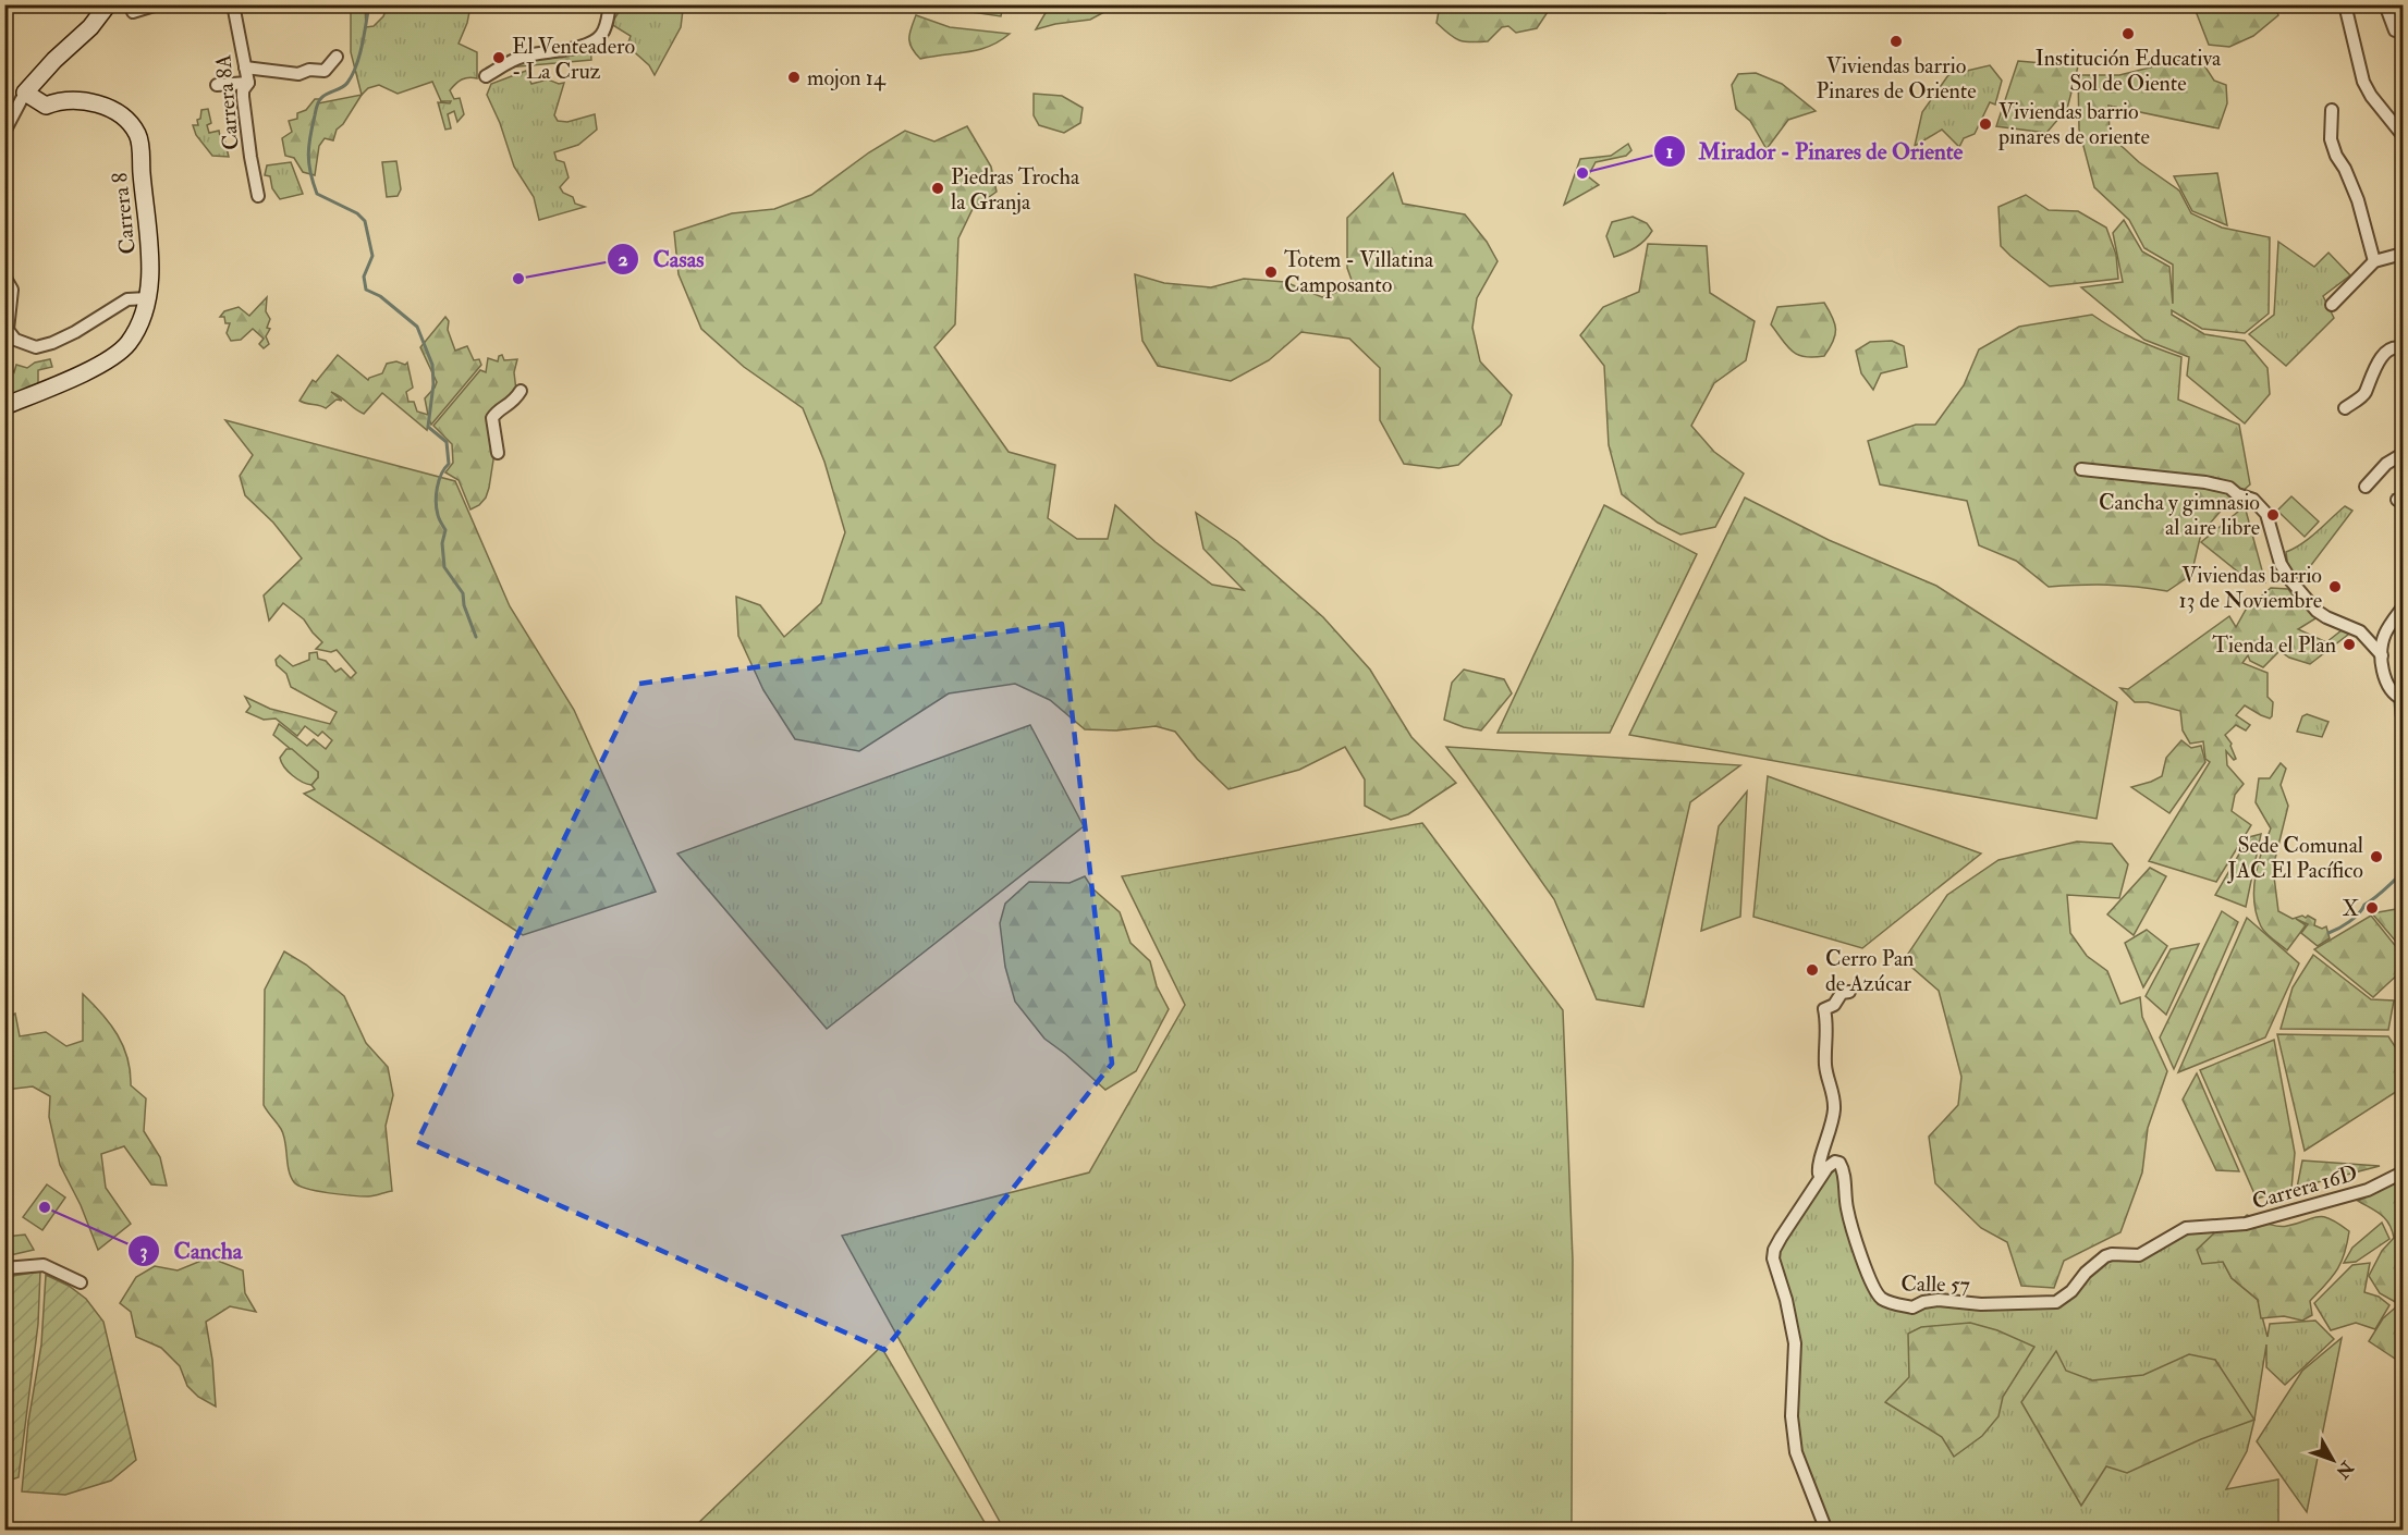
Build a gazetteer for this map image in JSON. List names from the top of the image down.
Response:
{
  "streets": {
    "street": [
      "Carrera 8A",
      "Carrera 8",
      "Carrera 16D",
      "Calle 57"
    ]
  },
  "crossings": [
    ["Carrera 16D", "Calle 57"]
  ],
  "places": [
    "Institución Educativa Sol de Oiente",
    "Viviendas barrio Pinares de Oriente",
    "El Venteadero - La Cruz",
    "mojon 14",
    "Viviendas barrio pinares de oriente",
    "Mirador - Pinares de Oriente",
    "Piedras Trocha la Granja",
    "Totem - Villatina Camposanto",
    "Casas",
    "Cancha y gimnasio al aire libre",
    "Viviendas barrio 13 de Noviembre",
    "Tienda el Plan",
    "Sede Comunal JAC El Pacífico",
    "X",
    "Cerro Pan de Azúcar",
    "Cancha"
  ],
  "north": "bottom right"
}
